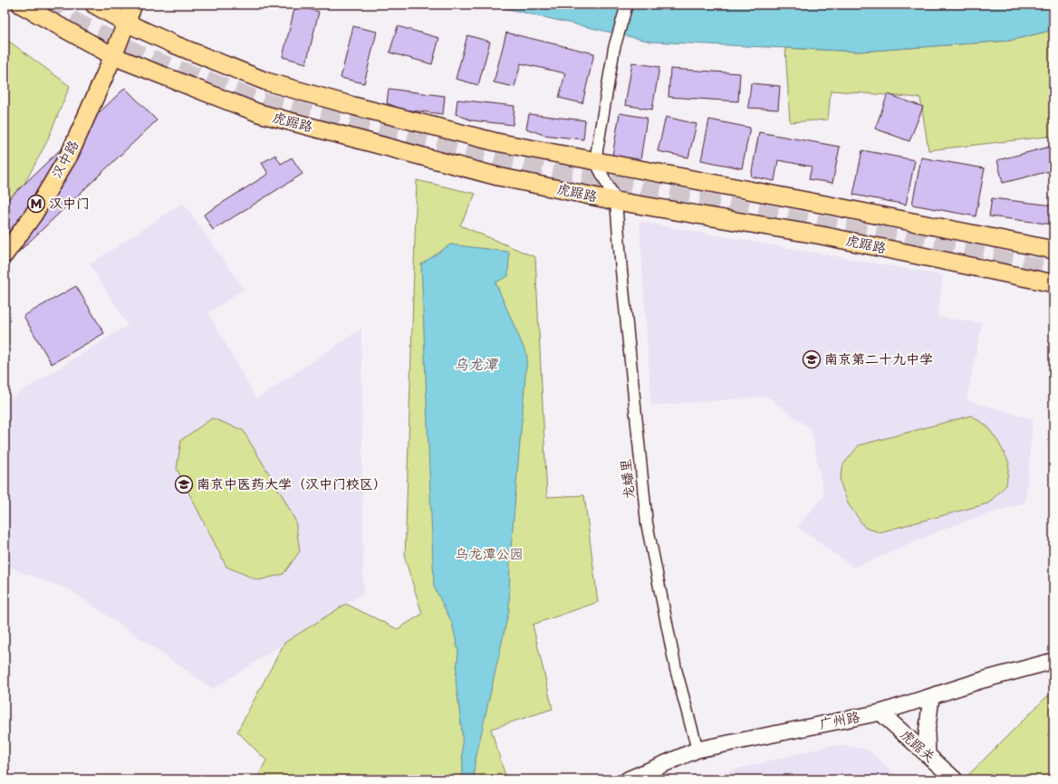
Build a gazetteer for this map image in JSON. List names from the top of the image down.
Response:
{
  "streets": {
    "main road": [
      "虎踞路",
      "汉中路",
      "广州路",
      "虎踞关"
    ],
    "street": ["龙蟠里"]
  },
  "crossings": [
    ["虎踞路", "汉中路"],
    ["虎踞路", "龙蟠里"],
    ["龙蟠里", "广州路"],
    ["广州路", "虎踞关"]
  ],
  "water": ["乌龙潭"],
  "parks": ["乌龙潭公园"],
  "places": {
    "metro station": ["汉中门"],
    "school or university": ["南京第二十九中学", "南京中医药大学（汉中门校区）"]
  }
}
